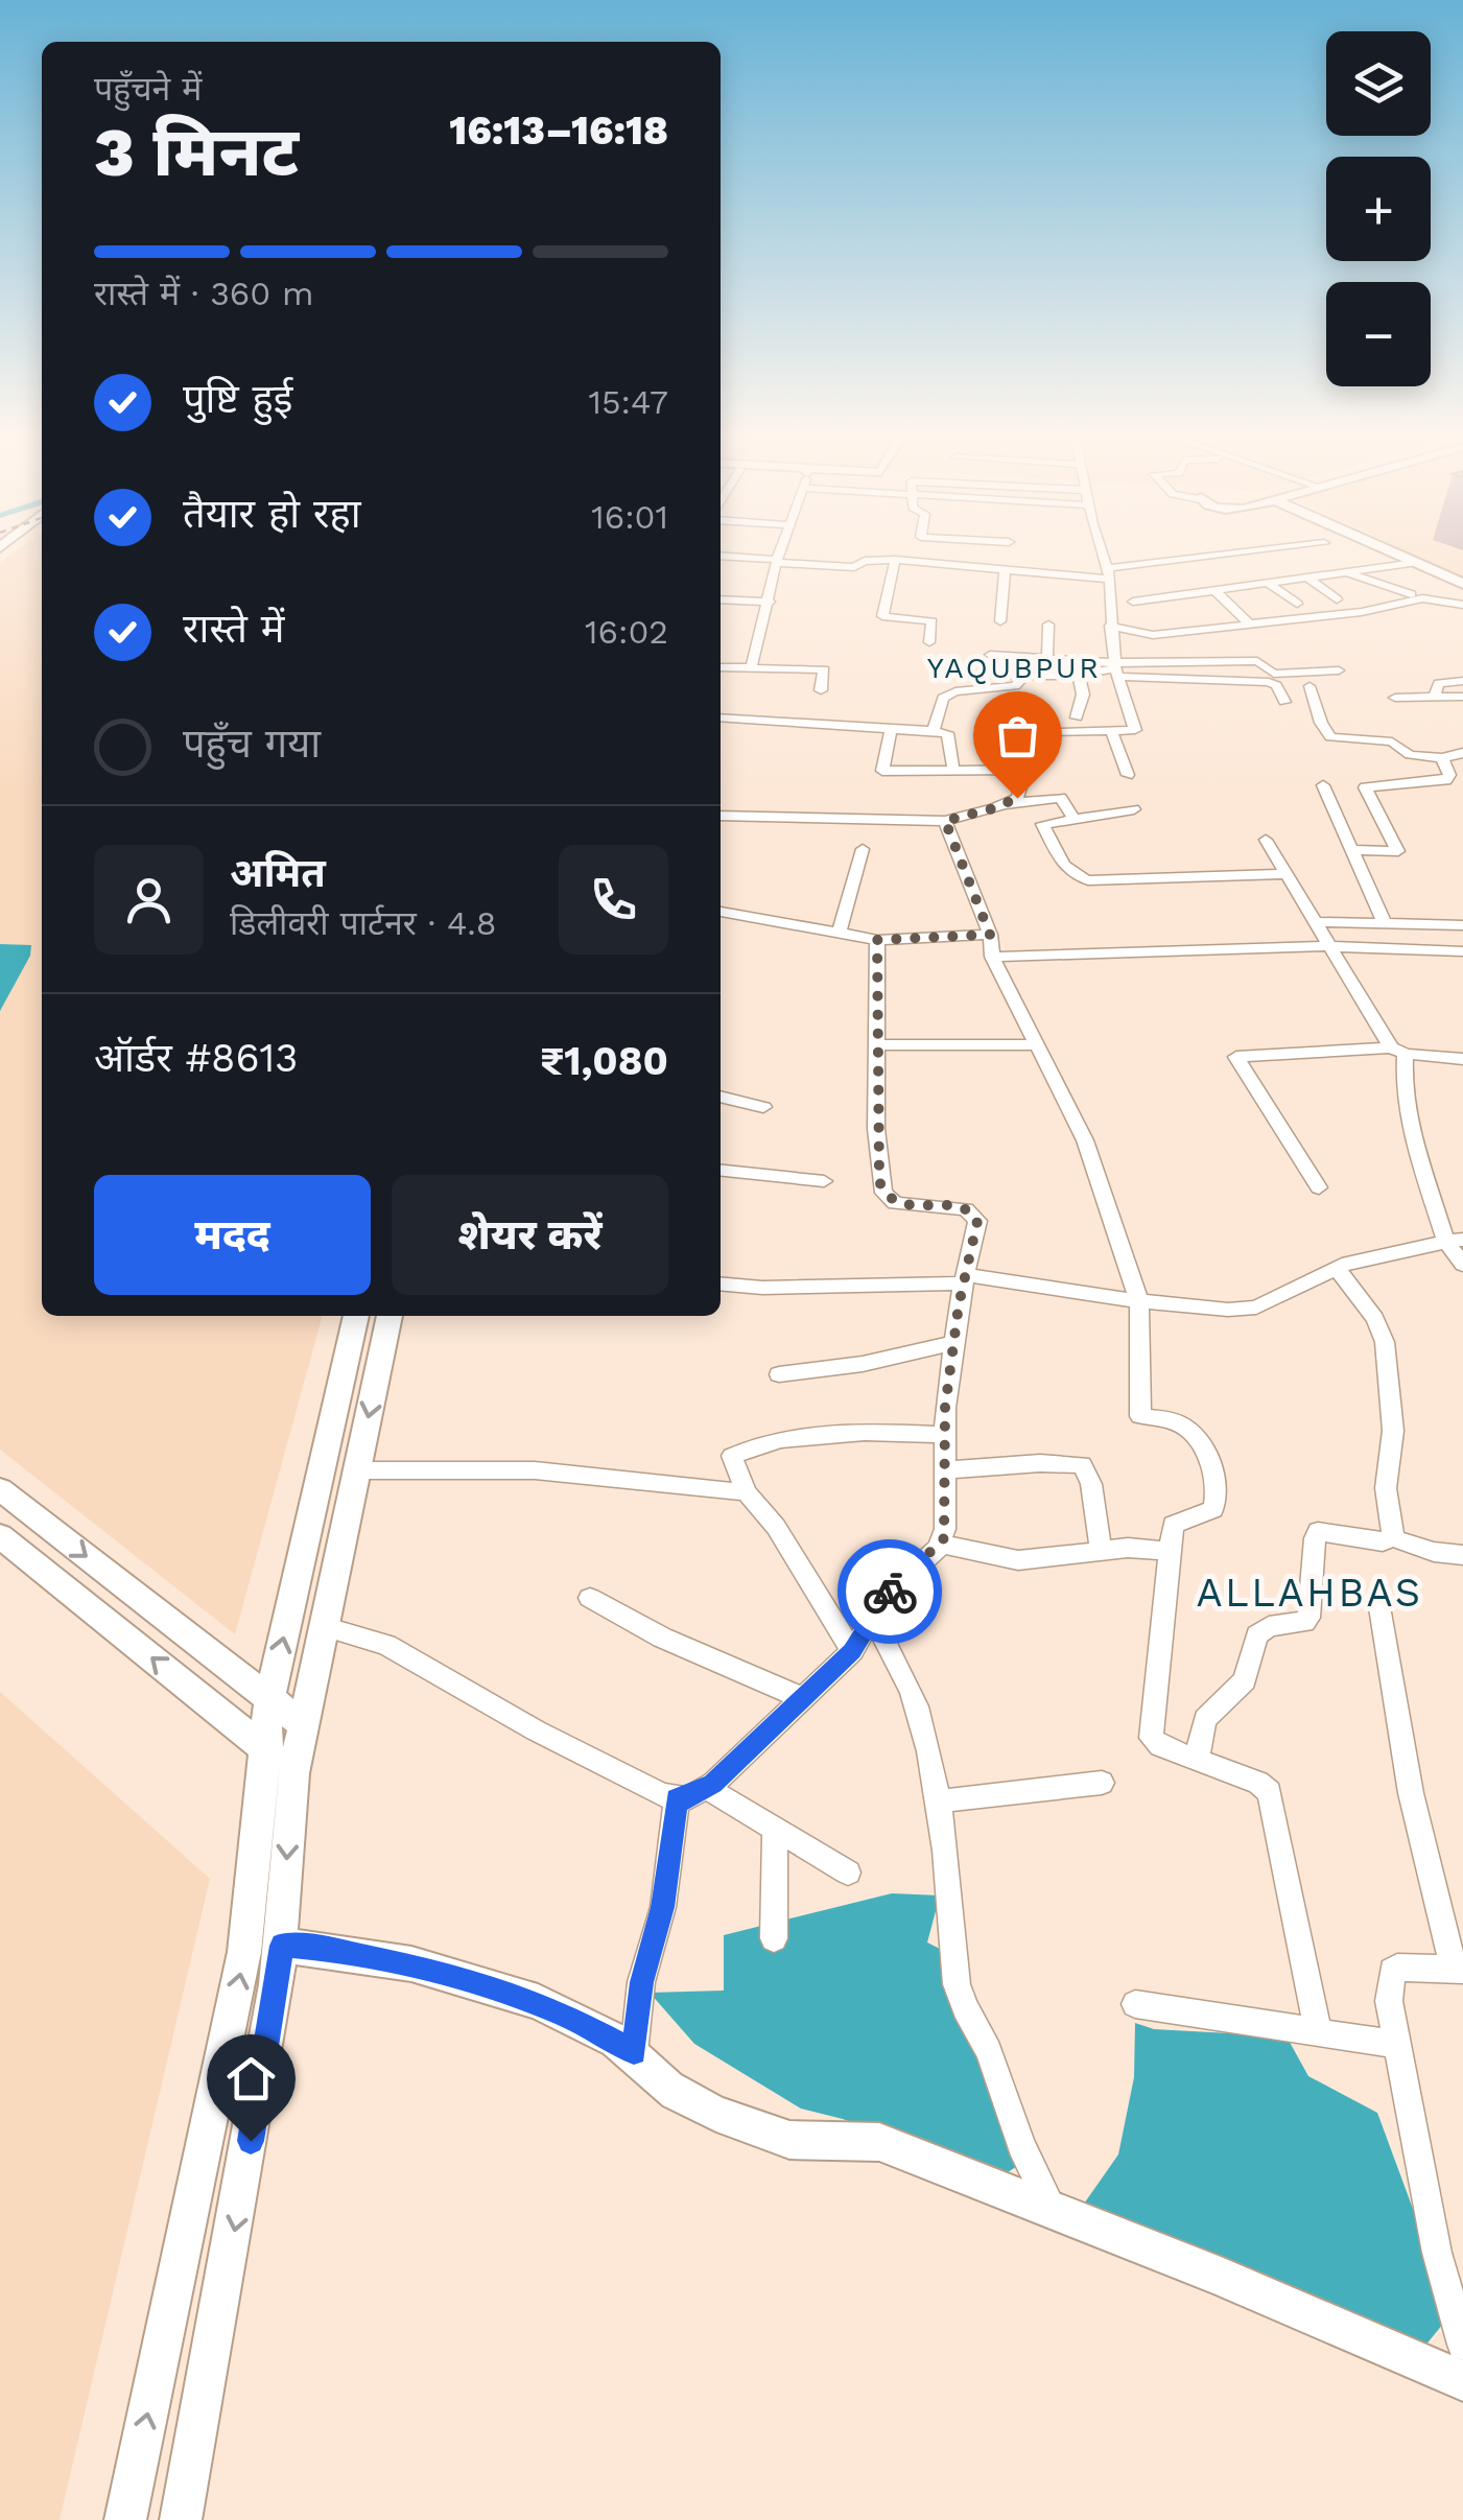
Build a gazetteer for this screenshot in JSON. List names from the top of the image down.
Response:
{
  "districts": ["YAQUBPUR", "ALLAHBAS"],
  "page": {
    "map_buttons": ["+", "−"],
    "heading": ["3 मिनट", "पहुँचने में", "16:13–16:18"],
    "panel": [
      "अमित",
      "डिलीवरी पार्टनर · 4.8",
      "ऑर्डर #8613",
      "₹1,080"
    ],
    "bar": "रास्ते में · 360 m",
    "list": [
      ["पुष्टि हुई", "15:47"],
      ["तैयार हो रहा", "16:01"],
      ["रास्ते में", "16:02"],
      "पहुँच गया"
    ],
    "buttons": ["मदद", "शेयर करें"]
  }
}
